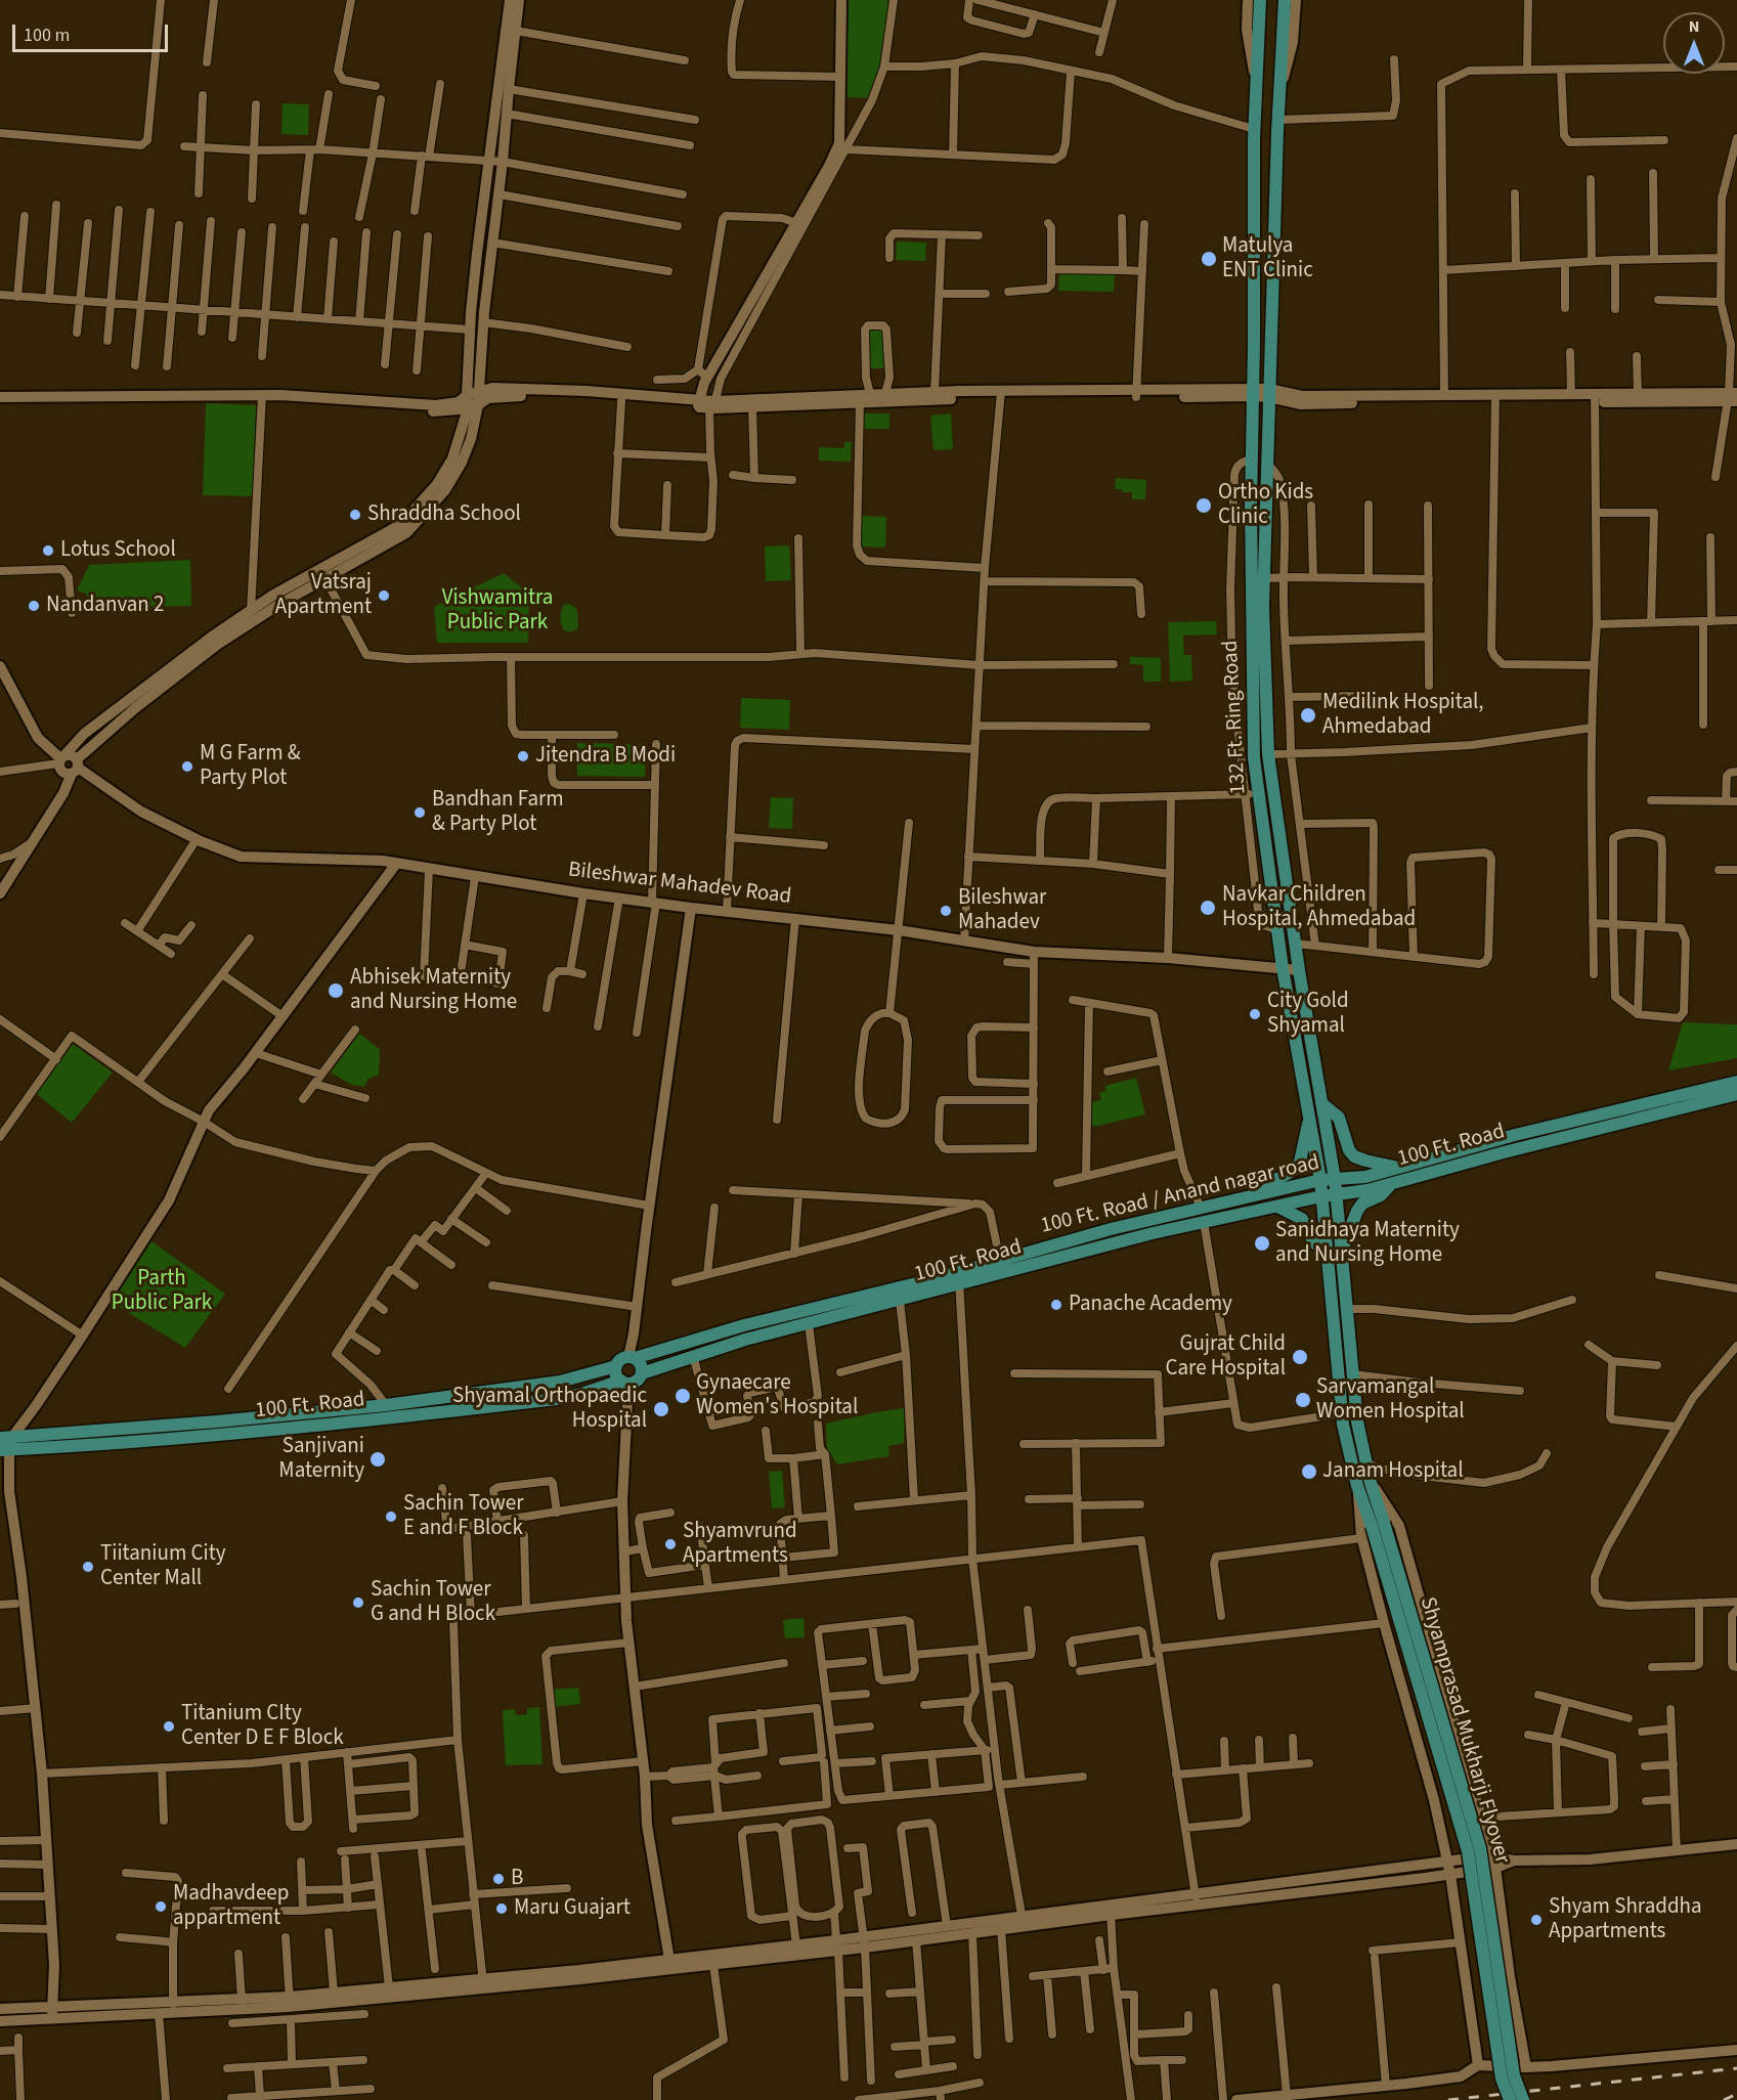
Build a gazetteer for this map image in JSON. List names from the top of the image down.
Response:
{
  "streets": {
    "main road": [
      "132 Ft. Ring Road",
      "100 Ft. Road",
      "100 Ft. Road / Anand nagar road",
      "Shyamprasad Mukharji Flyover"
    ],
    "street": ["Bileshwar Mahadev Road"]
  },
  "crossings": [
    ["132 Ft. Ring Road", "Bileshwar Mahadev Road"],
    ["132 Ft. Ring Road", "100 Ft. Road"],
    ["132 Ft. Ring Road", "100 Ft. Road / Anand nagar road"],
    ["132 Ft. Ring Road", "Shyamprasad Mukharji Flyover"],
    ["100 Ft. Road", "100 Ft. Road / Anand nagar road"]
  ],
  "parks": ["Vishwamitra Public Park", "Parth Public Park"],
  "places": [
    "Matulya ENT Clinic",
    "Ortho Kids Clinic",
    "Shraddha School",
    "Lotus School",
    "Vatsraj Apartment",
    "Nandanvan 2",
    "Medilink Hospital, Ahmedabad",
    "Jitendra B Modi",
    "M G Farm & Party Plot",
    "Bandhan Farm & Party Plot",
    "Navkar Children Hospital, Ahmedabad",
    "Bileshwar Mahadev",
    "Abhisek Maternity and Nursing Home",
    "City Gold Shyamal",
    "Sanidhaya Maternity and Nursing Home",
    "Panache Academy",
    "Gujrat Child Care Hospital",
    "Gynaecare Women's Hospital",
    "Sarvamangal Women Hospital",
    "Shyamal Orthopaedic Hospital",
    "Sanjivani Maternity",
    "Janam Hospital",
    "Sachin Tower E and F Block",
    "Shyamvrund Apartments",
    "Tiitanium City Center Mall",
    "Sachin Tower G and H Block",
    "Titanium CIty Center D E F Block",
    "B",
    "Madhavdeep appartment",
    "Maru Guajart",
    "Shyam Shraddha Appartments"
  ],
  "scale_bar": "100 m",
  "north": "top"
}
